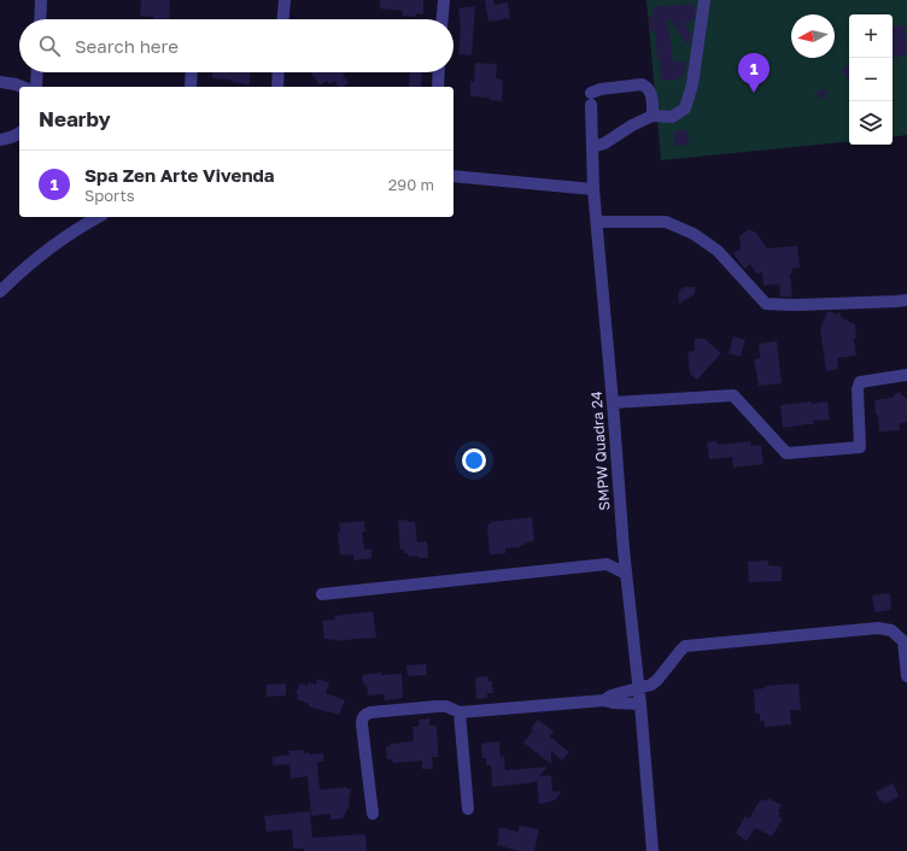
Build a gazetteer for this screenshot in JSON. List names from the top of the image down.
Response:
{
  "streets": {
    "street": ["SMPW Quadra 24"]
  },
  "north": "left",
  "page": {
    "map_buttons": ["+", "−"],
    "search": "Search here",
    "pins": "1",
    "heading": "Nearby",
    "list": [
      {
        "mark": "1",
        "name": "Spa Zen Arte Vivenda",
        "note": "Sports",
        "value": "290 m"
      }
    ]
  }
}
